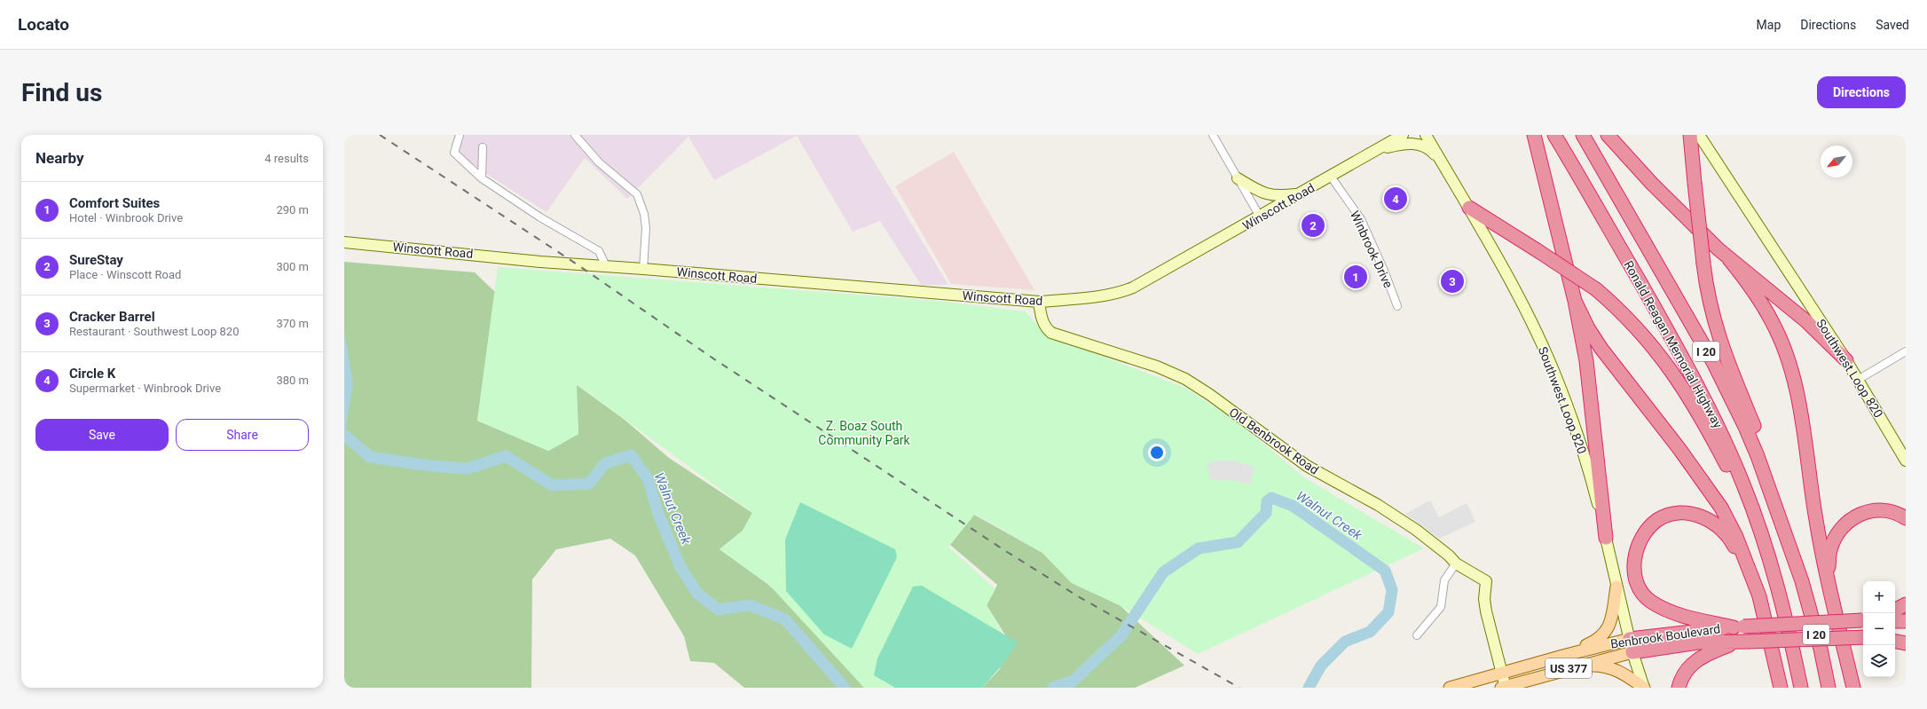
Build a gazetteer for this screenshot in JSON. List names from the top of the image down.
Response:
{
  "streets": {
    "highway": [
      "Ronald Reagan Memorial Highway",
      "I 20",
      "Benbrook Boulevard",
      "US 377"
    ],
    "main road": ["Winscott Road", "Southwest Loop 820", "Old Benbrook Road"],
    "street": ["Winbrook Drive"]
  },
  "crossings": [
    ["Winscott Road", "Winbrook Drive"],
    ["Winscott Road", "Old Benbrook Road"],
    ["Southwest Loop 820", "Benbrook Boulevard"],
    ["Old Benbrook Road", "Benbrook Boulevard"]
  ],
  "water": ["Walnut Creek"],
  "parks": ["Z. Boaz South Community Park"],
  "north": "bottom left",
  "page": {
    "header": "Locato",
    "nav": ["Map", "Directions", "Saved"],
    "buttons": [
      "Directions",
      ["Save", "Share"]
    ],
    "title": "Find us",
    "heading": ["Nearby", "4 results"],
    "list": [
      {
        "mark": "1",
        "name": "Comfort Suites",
        "note": "Hotel · Winbrook Drive",
        "value": "290 m"
      },
      {
        "mark": "2",
        "name": "SureStay",
        "note": "Place · Winscott Road",
        "value": "300 m"
      },
      {
        "mark": "3",
        "name": "Cracker Barrel",
        "note": "Restaurant · Southwest Loop 820",
        "value": "370 m"
      },
      {
        "mark": "4",
        "name": "Circle K",
        "note": "Supermarket · Winbrook Drive",
        "value": "380 m"
      }
    ],
    "pins": [
      "4",
      "2",
      "1",
      "3"
    ],
    "map_buttons": ["+", "−"]
  }
}
